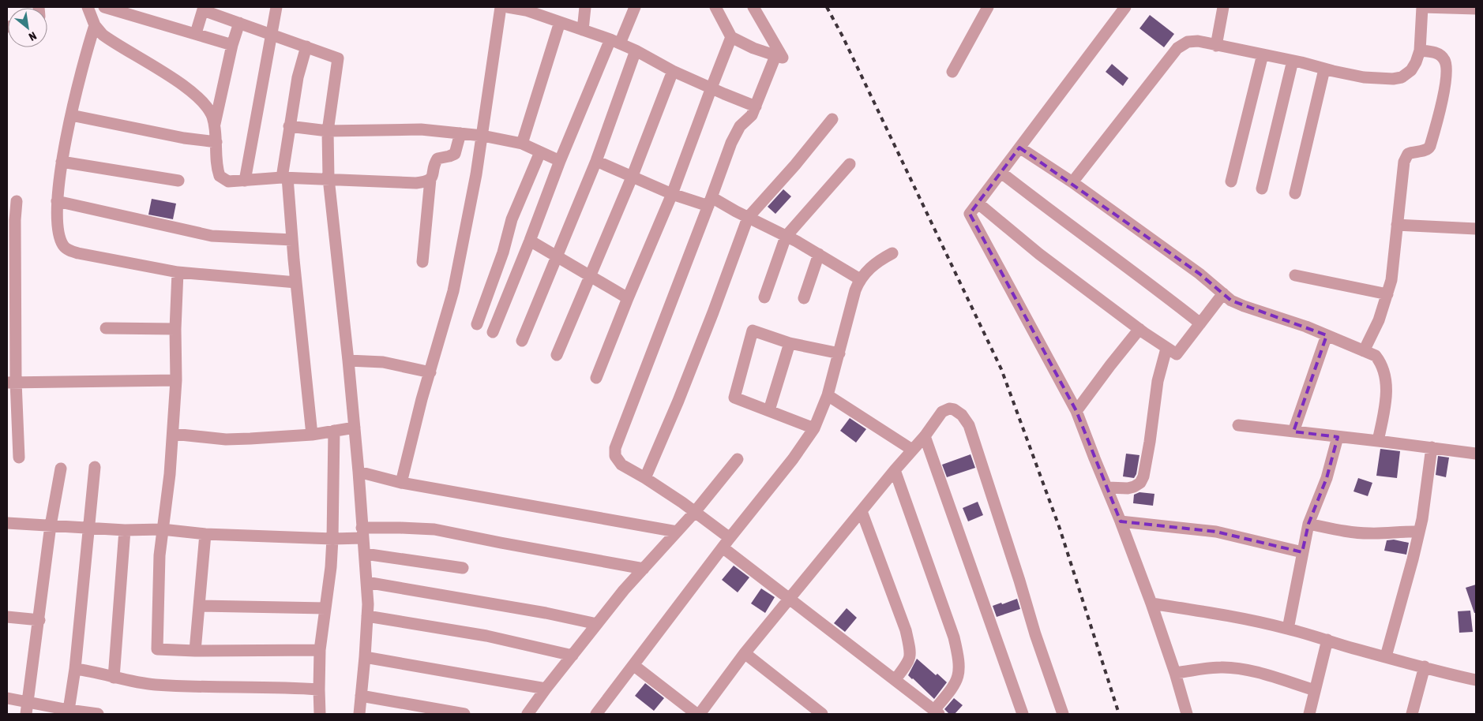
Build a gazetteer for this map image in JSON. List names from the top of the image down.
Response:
{
  "north": "bottom right"
}
